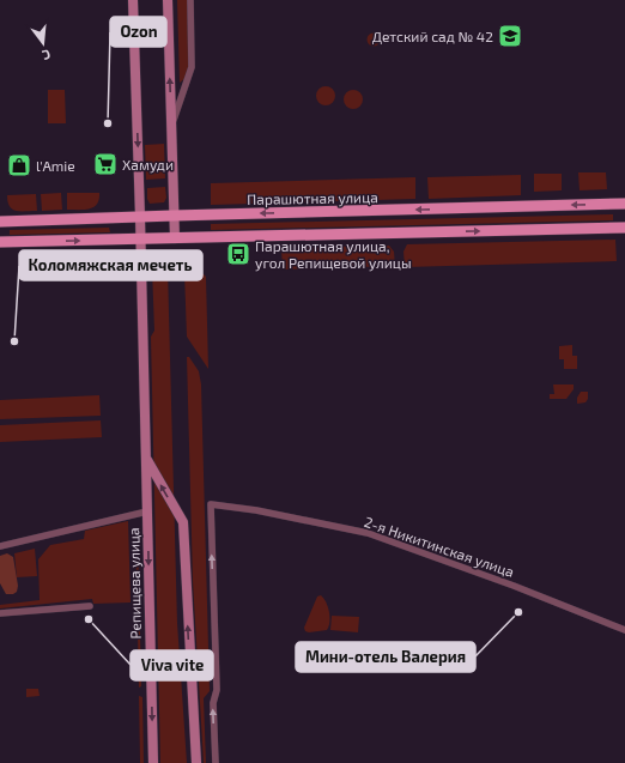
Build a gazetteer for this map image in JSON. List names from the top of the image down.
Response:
{
  "streets": {
    "main road": ["Парашютная улица", "Репищева улица"],
    "street": ["2-я Никитинская улица"]
  },
  "crossings": [
    ["Парашютная улица", "Репищева улица"]
  ],
  "places": {
    "school or university": ["Детский сад № 42"],
    "other": [
      "Ozon",
      "Коломяжская мечеть",
      "Мини-отель Валерия",
      "Viva vite"
    ],
    "supermarket": ["Хамуди"],
    "shop": ["l'Amie"],
    "bus stop": ["Парашютная улица, угол Репищевой улицы"]
  },
  "north": "bottom"
}
